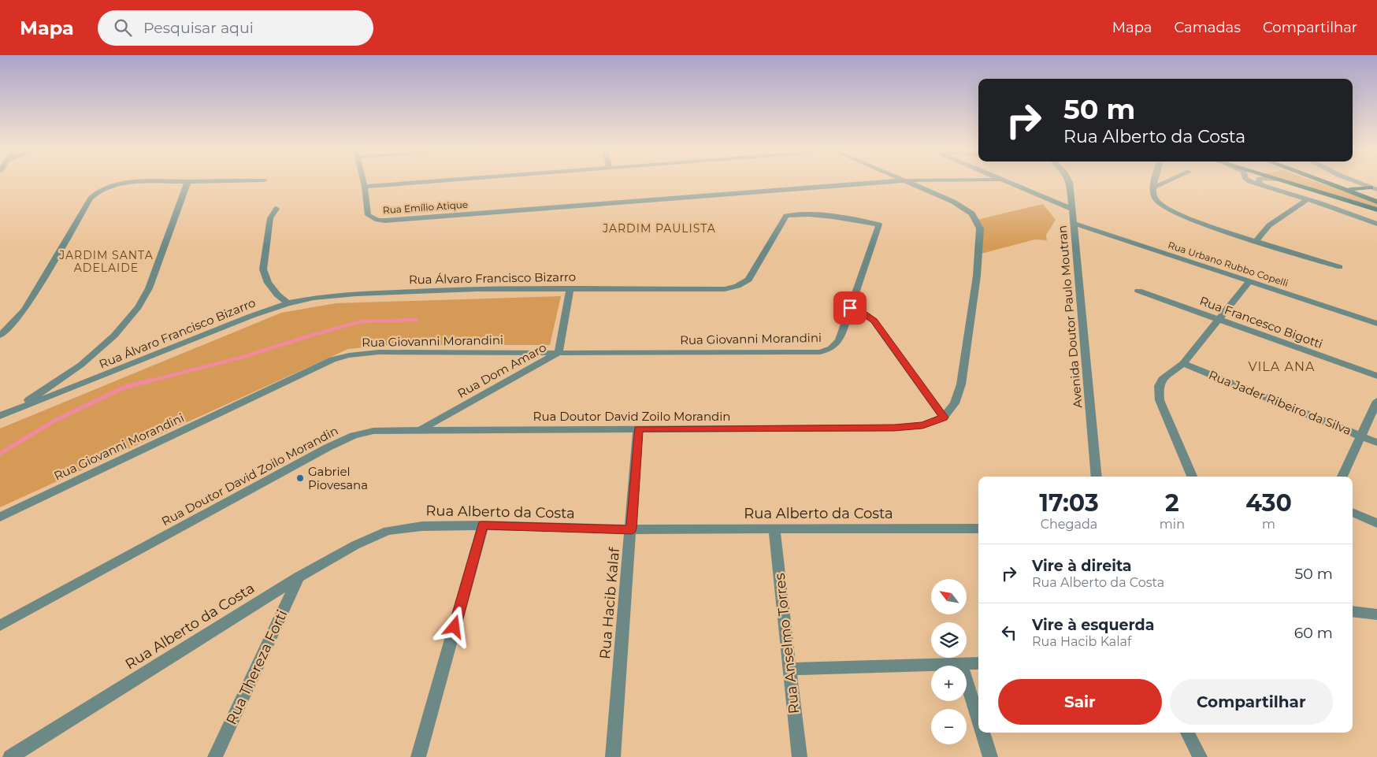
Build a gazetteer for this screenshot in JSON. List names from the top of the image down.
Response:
{
  "streets": {
    "street": [
      "Rua Emílio Atique",
      "Rua Urbano Rubbo Copelli",
      "Rua Álvaro Francisco Bizarro",
      "Avenida Doutor Paulo Moutran",
      "Rua Francesco Bigotti",
      "Rua Giovanni Morandini",
      "Rua Dom Amaro",
      "Rua Jader Ribeiro da Silva",
      "Rua Doutor David Zoilo Morandin",
      "Rua Alberto da Costa",
      "Rua Hacib Kalaf",
      "Rua Anselmo Torres",
      "Rua Thereza Forti"
    ]
  },
  "crossings": [
    ["Rua Urbano Rubbo Copelli", "Avenida Doutor Paulo Moutran"],
    ["Rua Álvaro Francisco Bizarro", "Rua Giovanni Morandini"],
    ["Rua Álvaro Francisco Bizarro", "Rua Dom Amaro"],
    ["Rua Giovanni Morandini", "Rua Dom Amaro"],
    ["Rua Dom Amaro", "Rua Doutor David Zoilo Morandin"],
    ["Rua Doutor David Zoilo Morandin", "Rua Hacib Kalaf"],
    ["Rua Alberto da Costa", "Rua Hacib Kalaf"],
    ["Rua Alberto da Costa", "Rua Anselmo Torres"],
    ["Rua Alberto da Costa", "Rua Thereza Forti"]
  ],
  "districts": ["JARDIM PAULISTA", "JARDIM SANTA ADELAIDE", "VILA ANA"],
  "places": ["Gabriel Piovesana"],
  "north": "top left",
  "page": {
    "header": "Mapa",
    "search": "Pesquisar aqui",
    "nav": ["Mapa", "Camadas", "Compartilhar"],
    "turn": ["50 m", "Rua Alberto da Costa"],
    "eta": [
      "17:03",
      "Chegada",
      "2",
      "min",
      "430",
      "m"
    ],
    "list": [
      {
        "name": "Vire à direita",
        "note": "Rua Alberto da Costa",
        "value": "50 m"
      },
      {
        "name": "Vire à esquerda",
        "note": "Rua Hacib Kalaf",
        "value": "60 m"
      }
    ],
    "map_buttons": ["+", "−"],
    "buttons": ["Sair", "Compartilhar"]
  }
}
